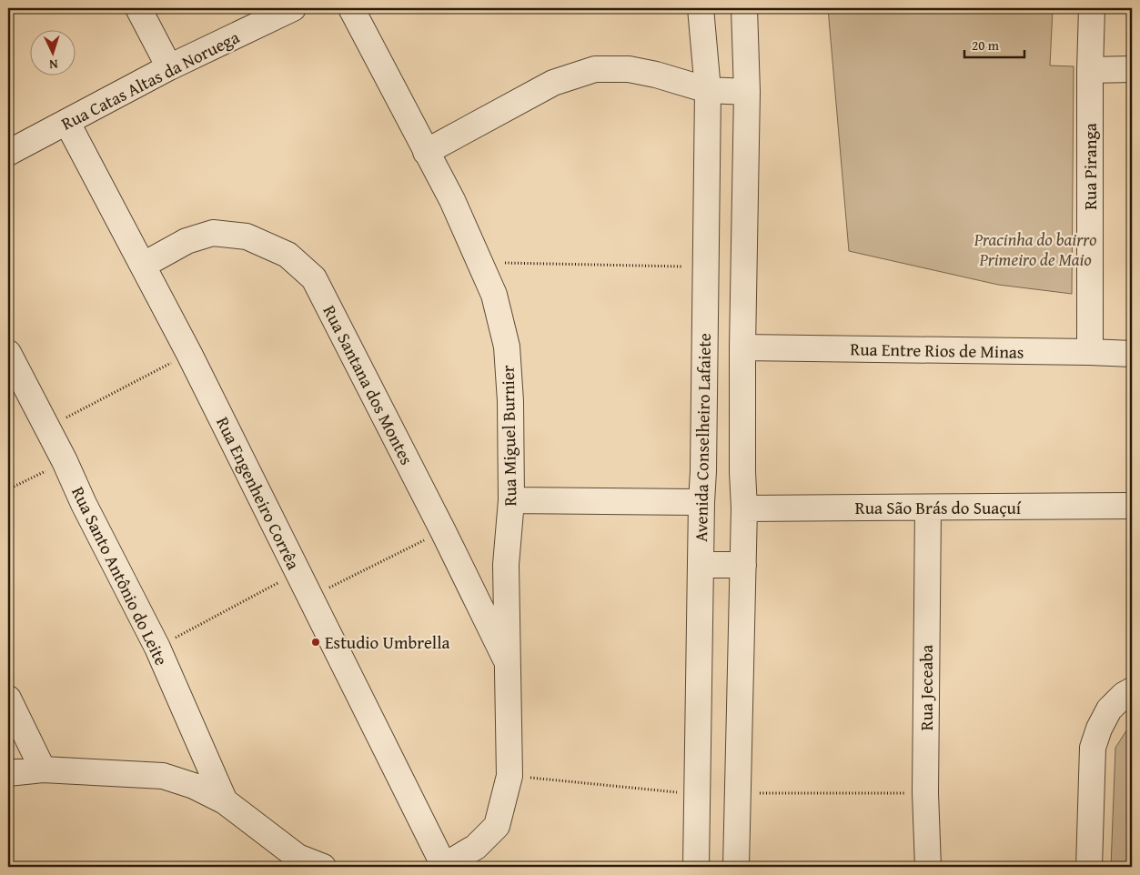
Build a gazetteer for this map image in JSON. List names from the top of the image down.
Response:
{
  "streets": {
    "street": [
      "Rua Catas Altas da Noruega",
      "Rua Piranga",
      "Rua Entre Rios de Minas",
      "Rua Santana dos Montes",
      "Rua Miguel Burnier",
      "Avenida Conselheiro Lafaiete",
      "Rua Engenheiro Corrêa",
      "Rua São Brás do Suaçuí",
      "Rua Santo Antônio do Leite",
      "Rua Jeceaba"
    ]
  },
  "crossings": [
    ["Rua Catas Altas da Noruega", "Rua Engenheiro Corrêa"],
    ["Rua Piranga", "Rua Entre Rios de Minas"],
    ["Rua Santana dos Montes", "Rua Miguel Burnier"],
    ["Rua Santana dos Montes", "Rua Engenheiro Corrêa"],
    ["Rua Miguel Burnier", "Rua Engenheiro Corrêa"],
    ["Rua São Brás do Suaçuí", "Rua Jeceaba"]
  ],
  "parks": ["Pracinha do bairro Primeiro de Maio"],
  "places": ["Estudio Umbrella"],
  "scale_bar": "20 m",
  "north": "bottom"
}
